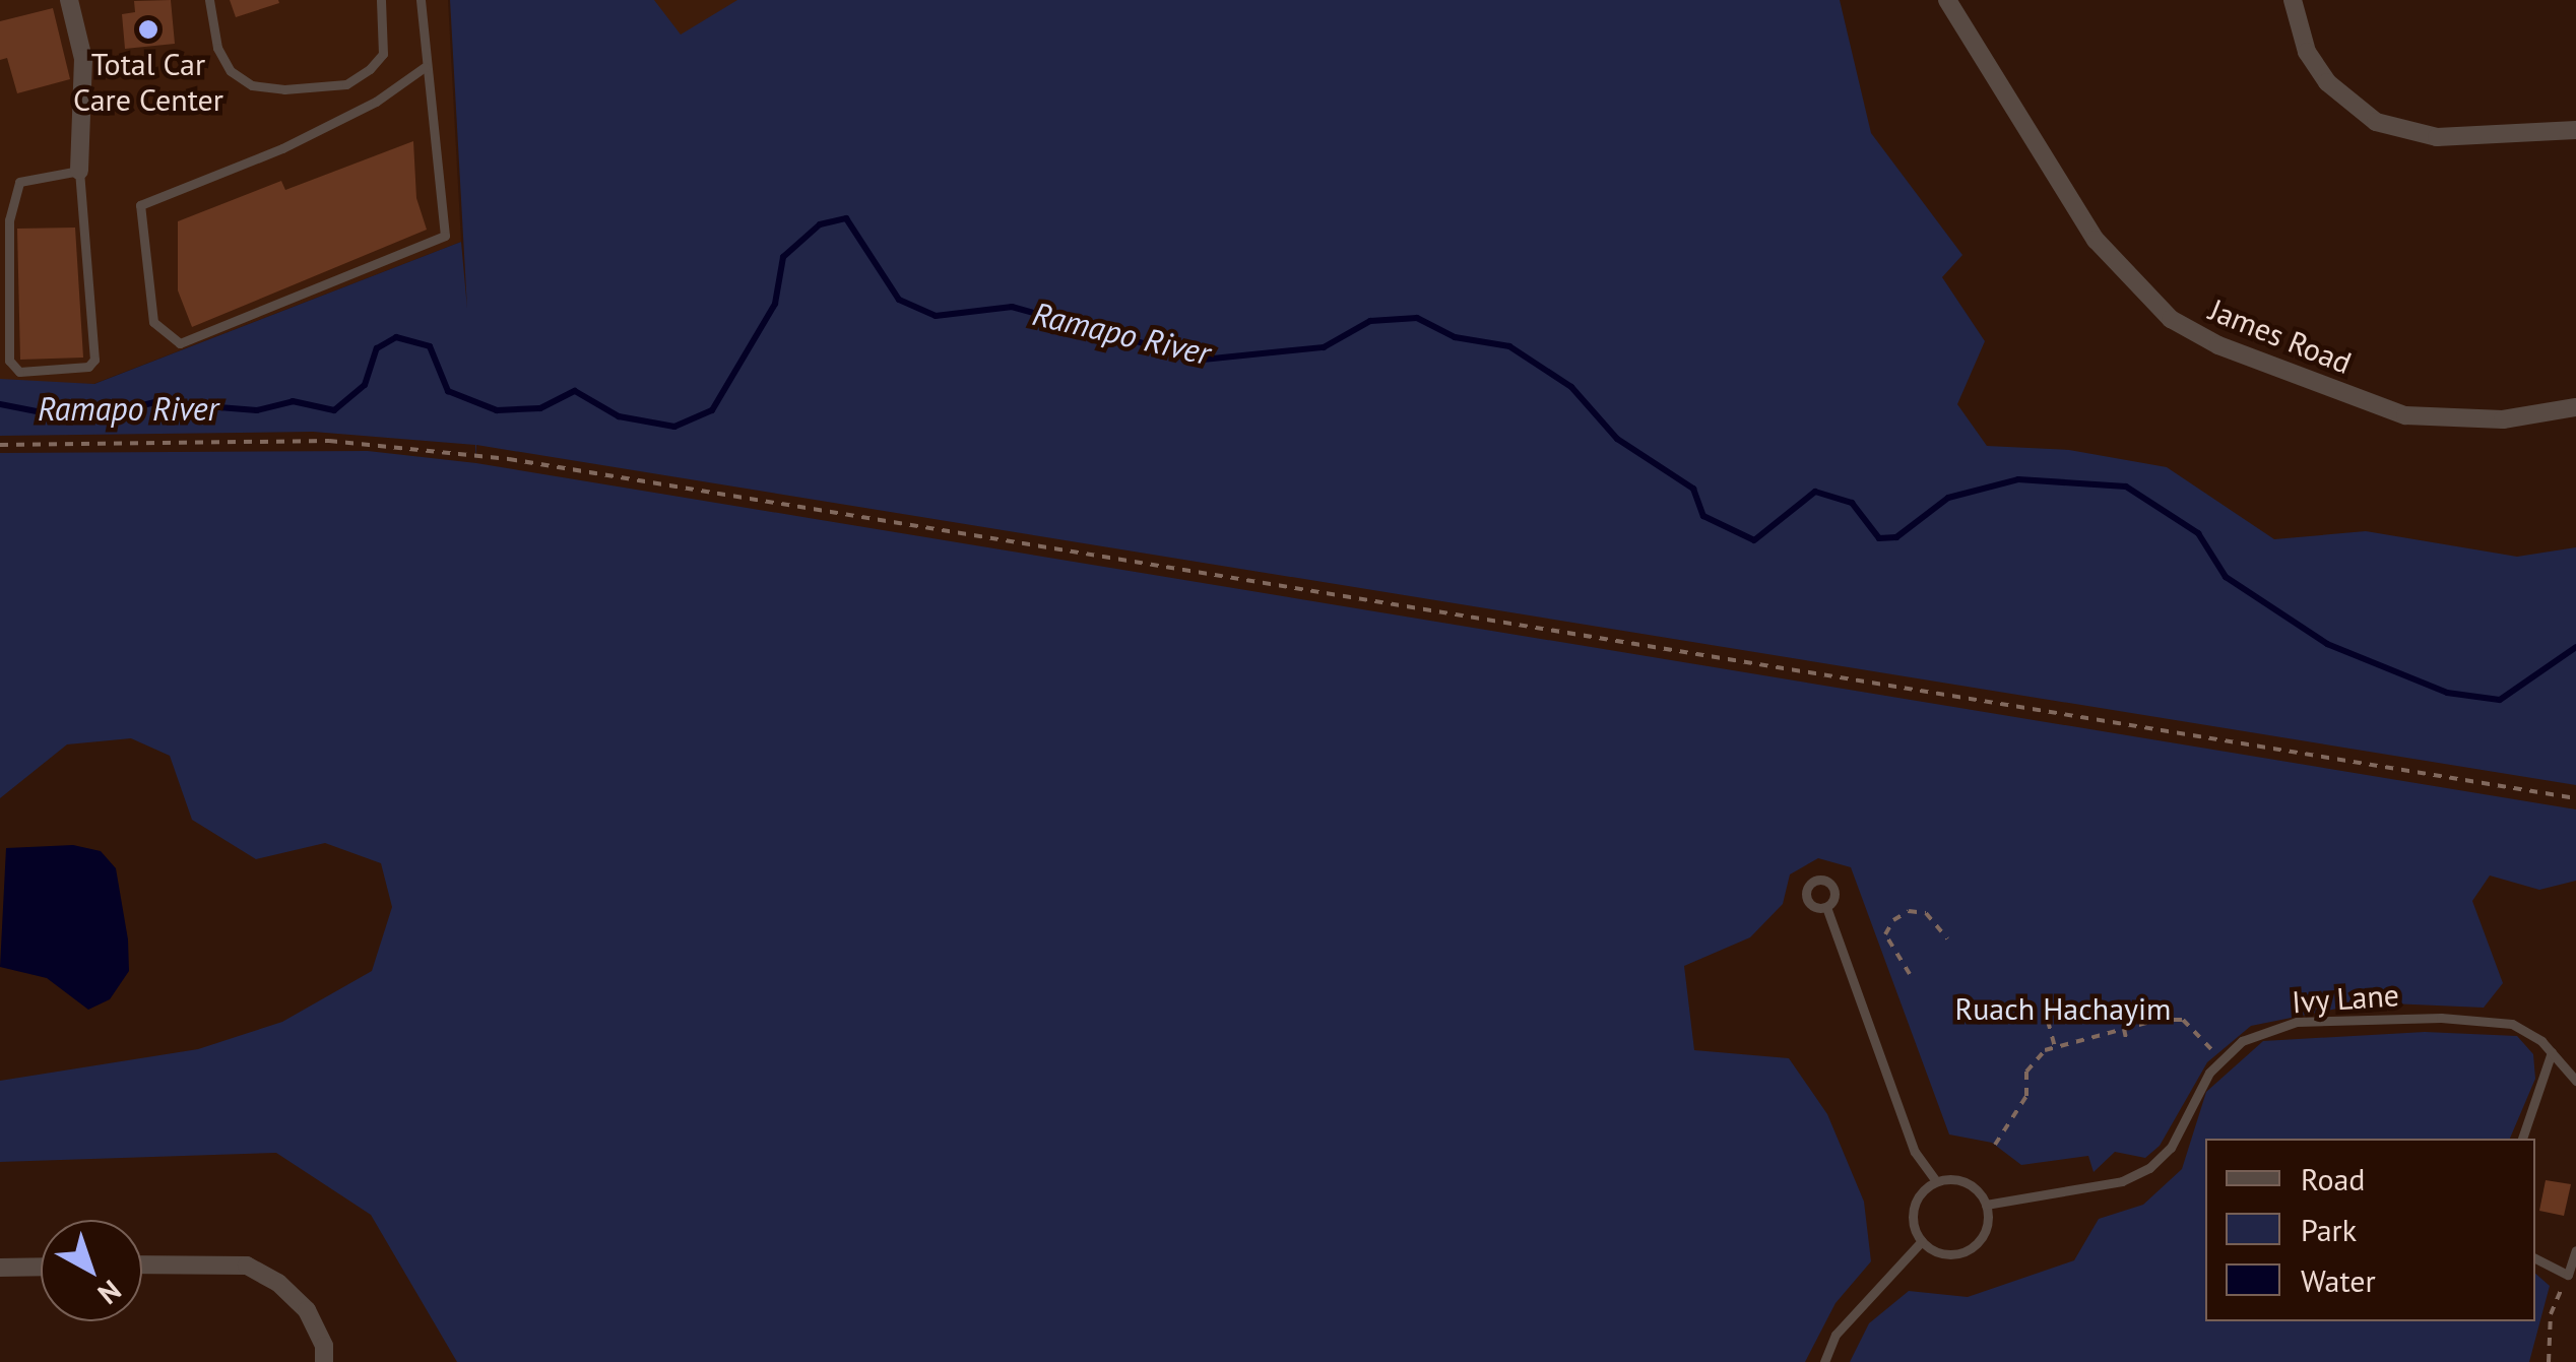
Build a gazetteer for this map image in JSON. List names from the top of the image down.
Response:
{
  "streets": {
    "street": ["James Road"],
    "lane": ["Ivy Lane"]
  },
  "water": ["Ramapo River"],
  "parks": ["Ruach Hachayim"],
  "places": ["Total Car Care Center"],
  "legend": ["Road", "Park", "Water"],
  "north": "bottom right"
}
